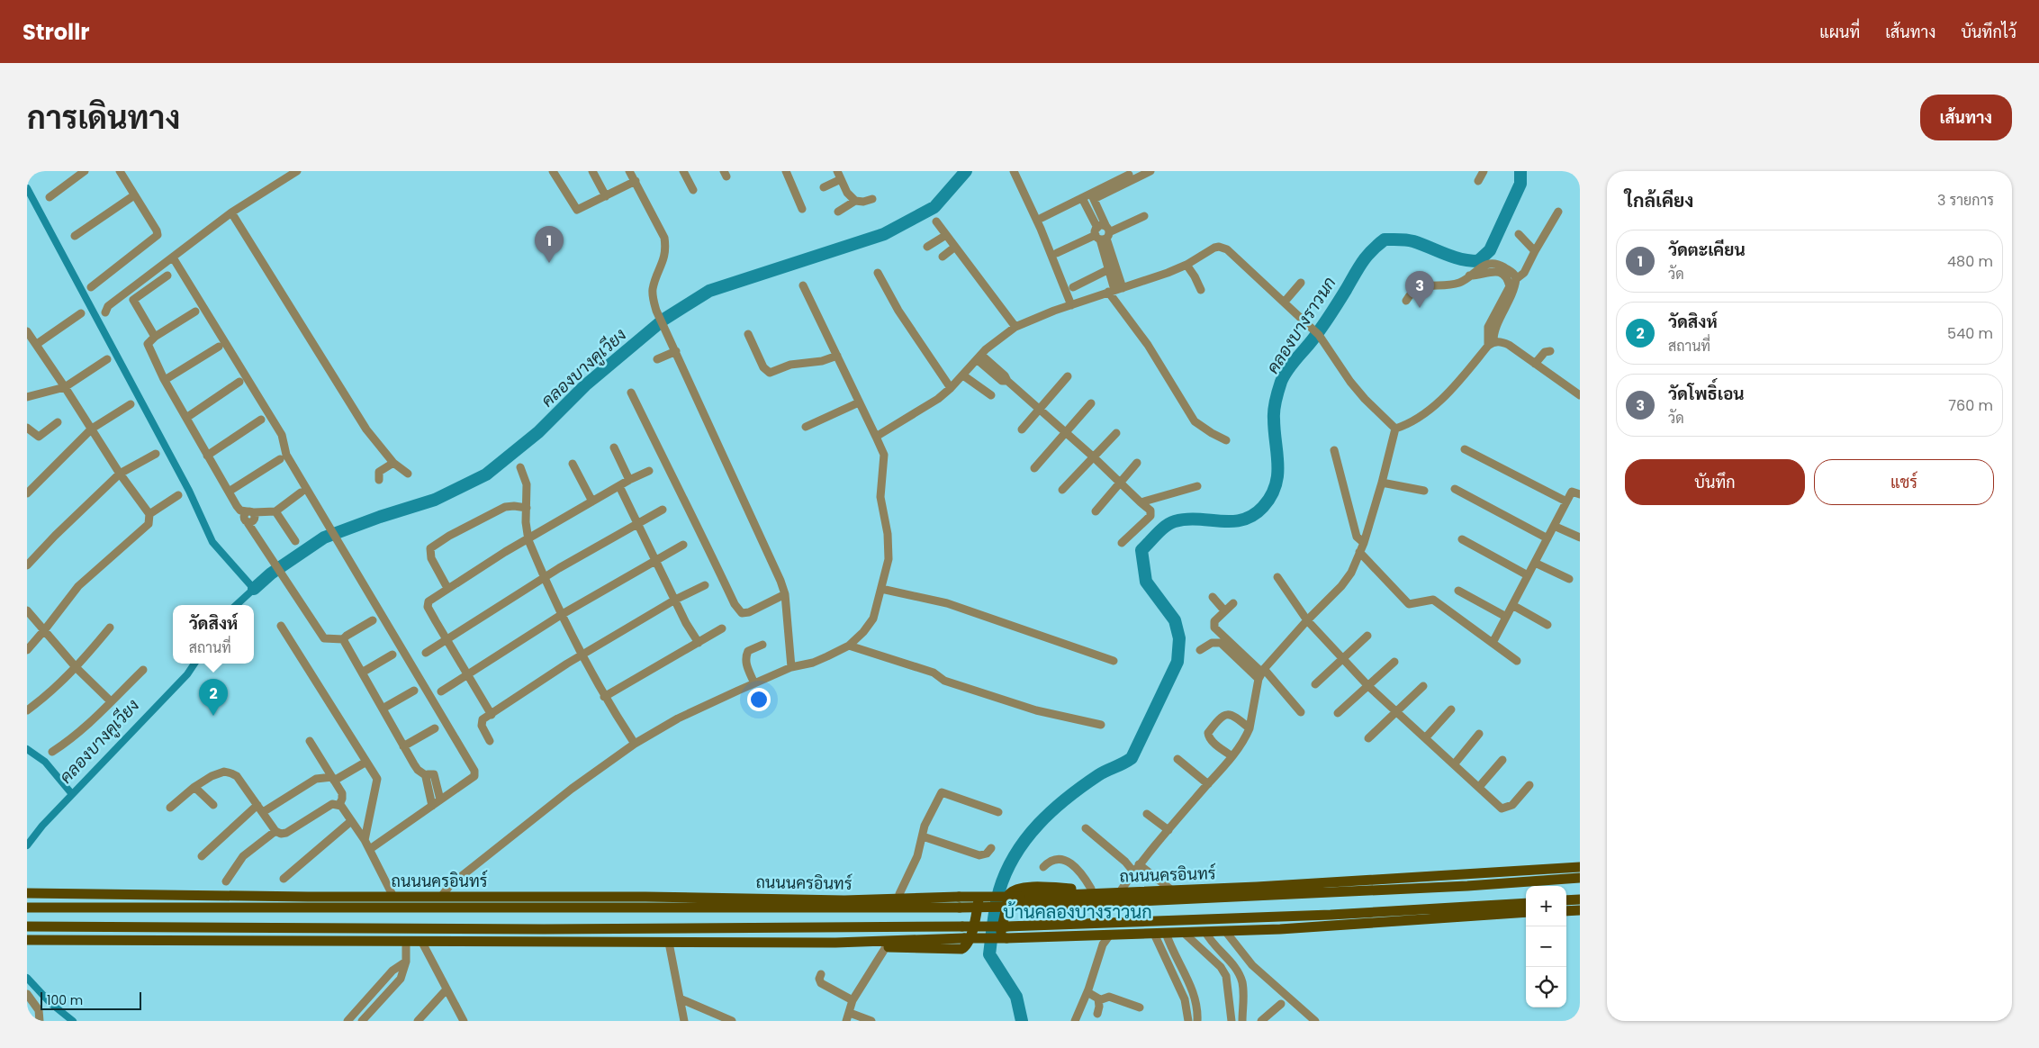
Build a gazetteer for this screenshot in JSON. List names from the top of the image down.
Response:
{
  "streets": {
    "main road": ["ถนนนครอินทร์"]
  },
  "districts": ["บ้านคลองบางราวนก"],
  "water": ["คลองบางราวนก", "คลองบางคูเวียง"],
  "scale_bar": "100 m",
  "page": {
    "header": "Strollr",
    "nav": ["แผนที่", "เส้นทาง", "บันทึกไว้"],
    "title": "การเดินทาง",
    "buttons": [
      "เส้นทาง",
      ["บันทึก", "แชร์"]
    ],
    "heading": ["ใกล้เคียง", "3 รายการ"],
    "pins": ["1", "3", "2"],
    "list": [
      {
        "mark": "1",
        "name": "วัดตะเคียน",
        "note": "วัด",
        "value": "480 m"
      },
      {
        "mark": "2",
        "name": "วัดสิงห์",
        "note": "สถานที่",
        "value": "540 m"
      },
      {
        "mark": "3",
        "name": "วัดโพธิ์เอน",
        "note": "วัด",
        "value": "760 m"
      }
    ],
    "popup": ["วัดสิงห์", "สถานที่"],
    "map_buttons": ["+", "−"],
    "scale": "100 m"
  }
}
